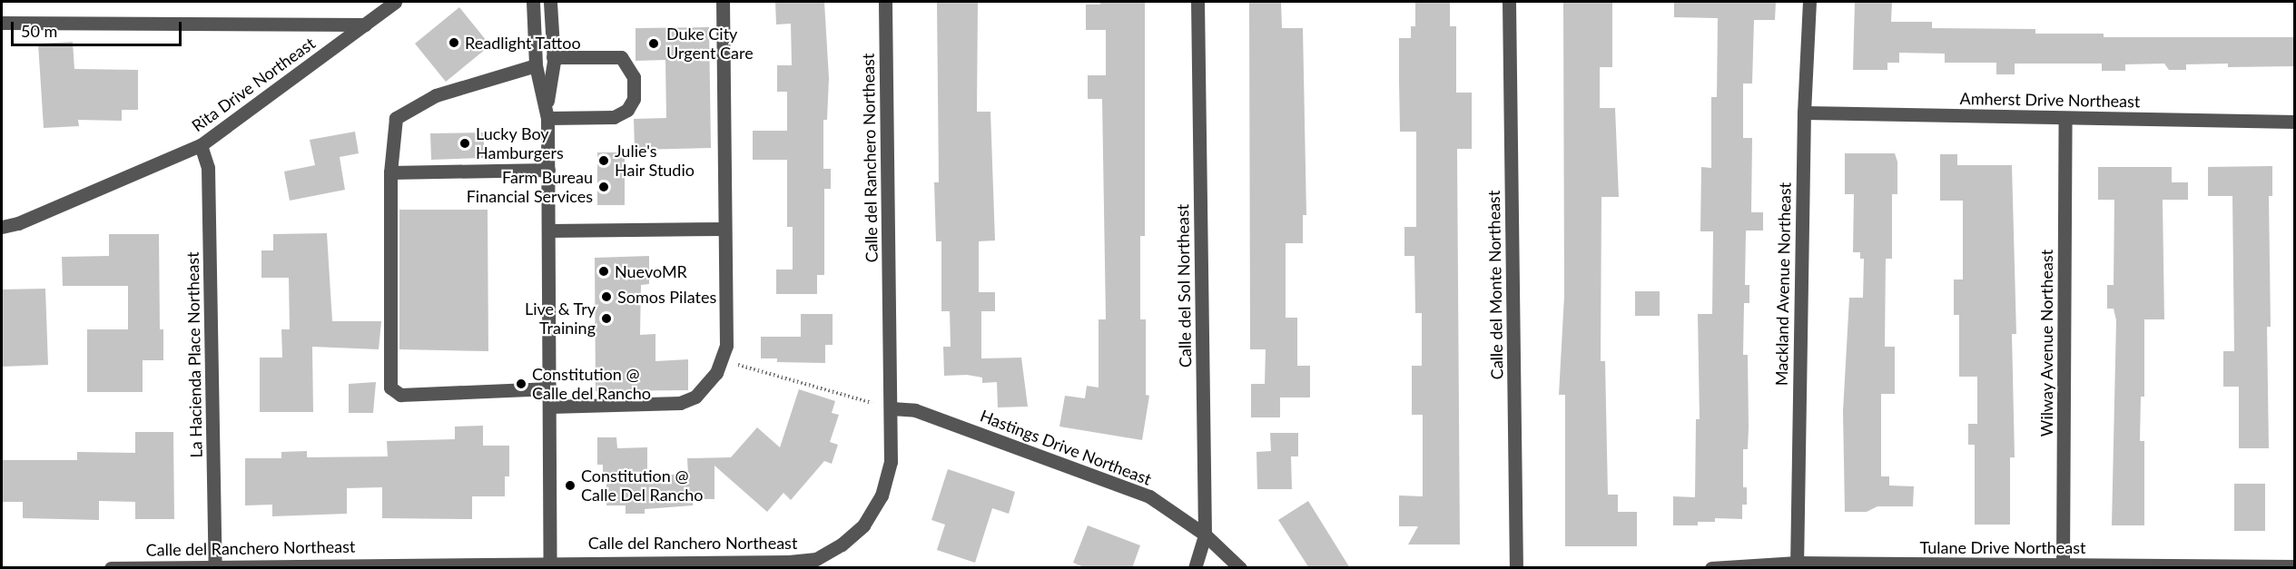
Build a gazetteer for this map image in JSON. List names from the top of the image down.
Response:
{
  "streets": {
    "street": [
      "Rita Drive Northeast",
      "Amherst Drive Northeast",
      "Calle del Ranchero Northeast",
      "Mackland Avenue Northeast",
      "Calle del Monte Northeast",
      "Calle del Sol Northeast",
      "Wilway Avenue Northeast",
      "La Hacienda Place Northeast",
      "Hastings Drive Northeast",
      "Tulane Drive Northeast"
    ]
  },
  "crossings": [
    ["Rita Drive Northeast", "La Hacienda Place Northeast"],
    ["Amherst Drive Northeast", "Mackland Avenue Northeast"],
    ["Amherst Drive Northeast", "Wilway Avenue Northeast"],
    ["Calle del Ranchero Northeast", "La Hacienda Place Northeast"],
    ["Calle del Ranchero Northeast", "Hastings Drive Northeast"],
    ["Mackland Avenue Northeast", "Tulane Drive Northeast"],
    ["Calle del Sol Northeast", "Hastings Drive Northeast"],
    ["Wilway Avenue Northeast", "Tulane Drive Northeast"]
  ],
  "places": [
    "Readlight Tattoo",
    "Duke City Urgent Care",
    "Lucky Boy Hamburgers",
    "Julie's Hair Studio",
    "Farm Bureau Financial Services",
    "NuevoMR",
    "Somos Pilates",
    "Live & Try Training",
    "Constitution @ Calle del Rancho",
    "Constitution @ Calle Del Rancho"
  ],
  "scale_bar": "50 m"
}
